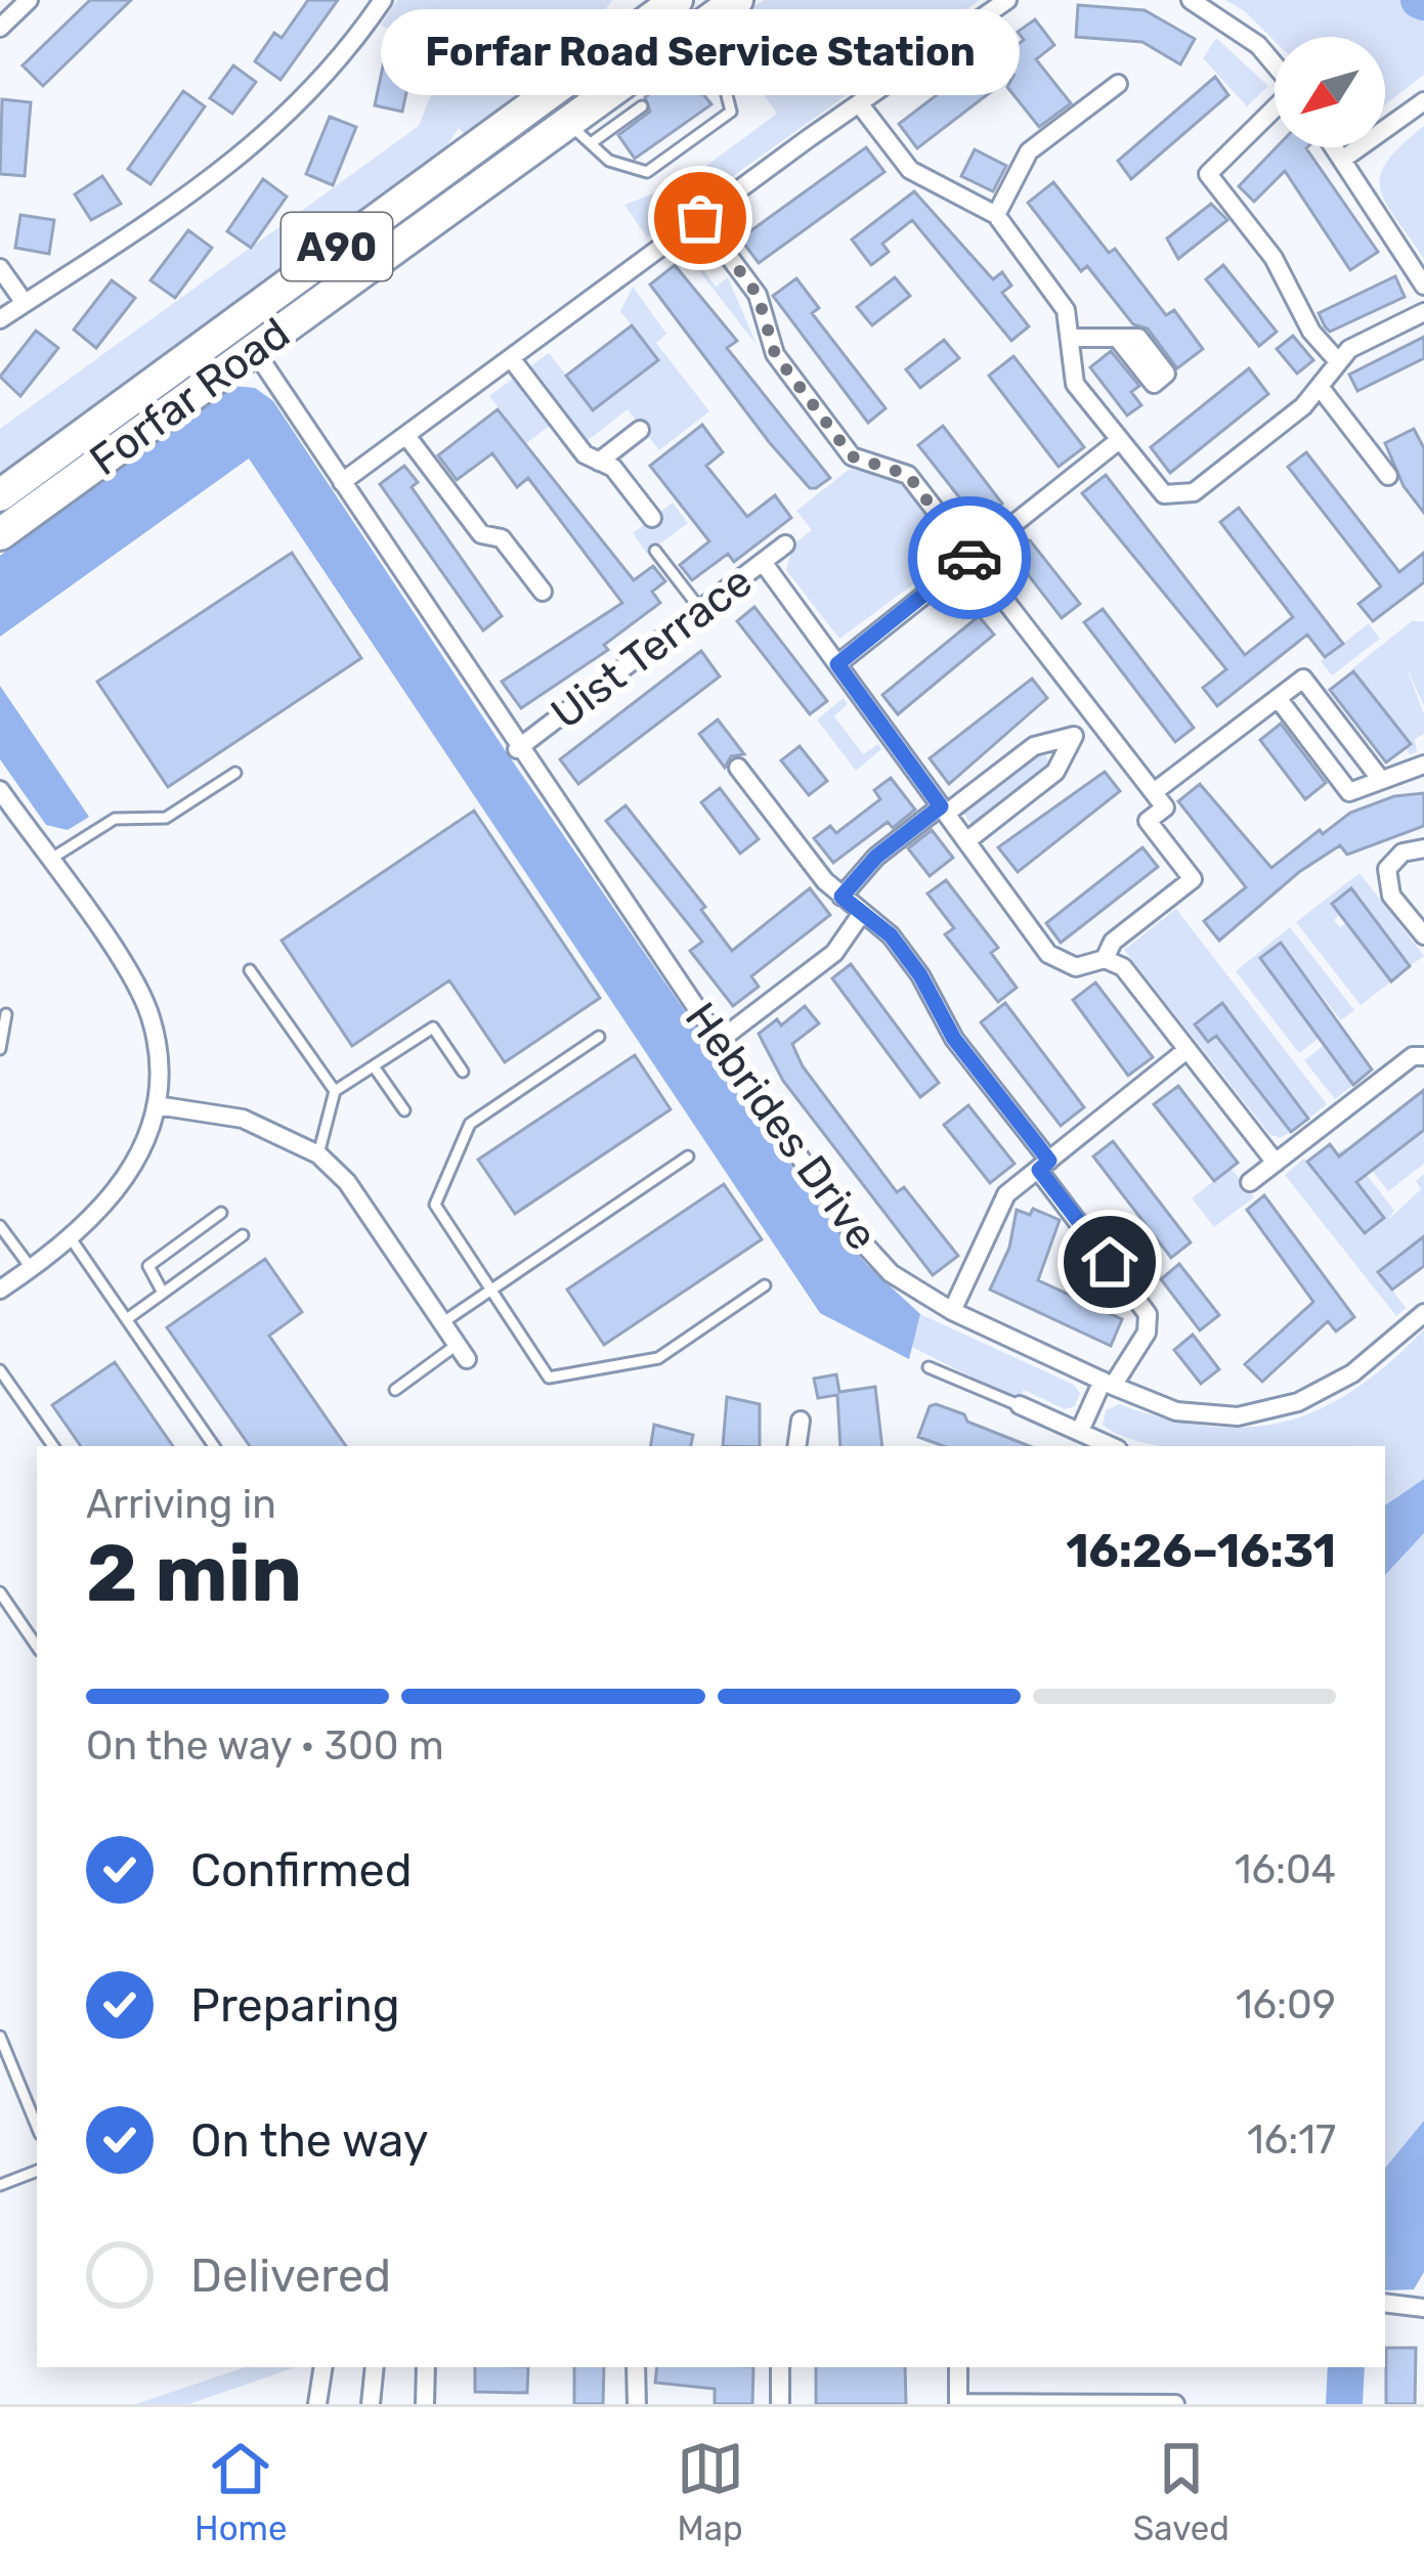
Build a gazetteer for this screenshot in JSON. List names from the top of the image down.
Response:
{
  "streets": {
    "highway": ["A90", "Forfar Road"],
    "street": ["Uist Terrace", "Hebrides Drive"]
  },
  "crossings": [
    ["Forfar Road", "Hebrides Drive"],
    ["Uist Terrace", "Hebrides Drive"]
  ],
  "places": ["Forfar Road Service Station"],
  "north": "bottom left",
  "page": {
    "bubble": "Forfar Road Service Station",
    "heading": ["2 min", "Arriving in", "16:26–16:31"],
    "bar": "On the way · 300 m",
    "list": [
      ["Confirmed", "16:04"],
      ["Preparing", "16:09"],
      ["On the way", "16:17"],
      "Delivered"
    ],
    "tabs": ["Home", "Map", "Saved"]
  }
}
